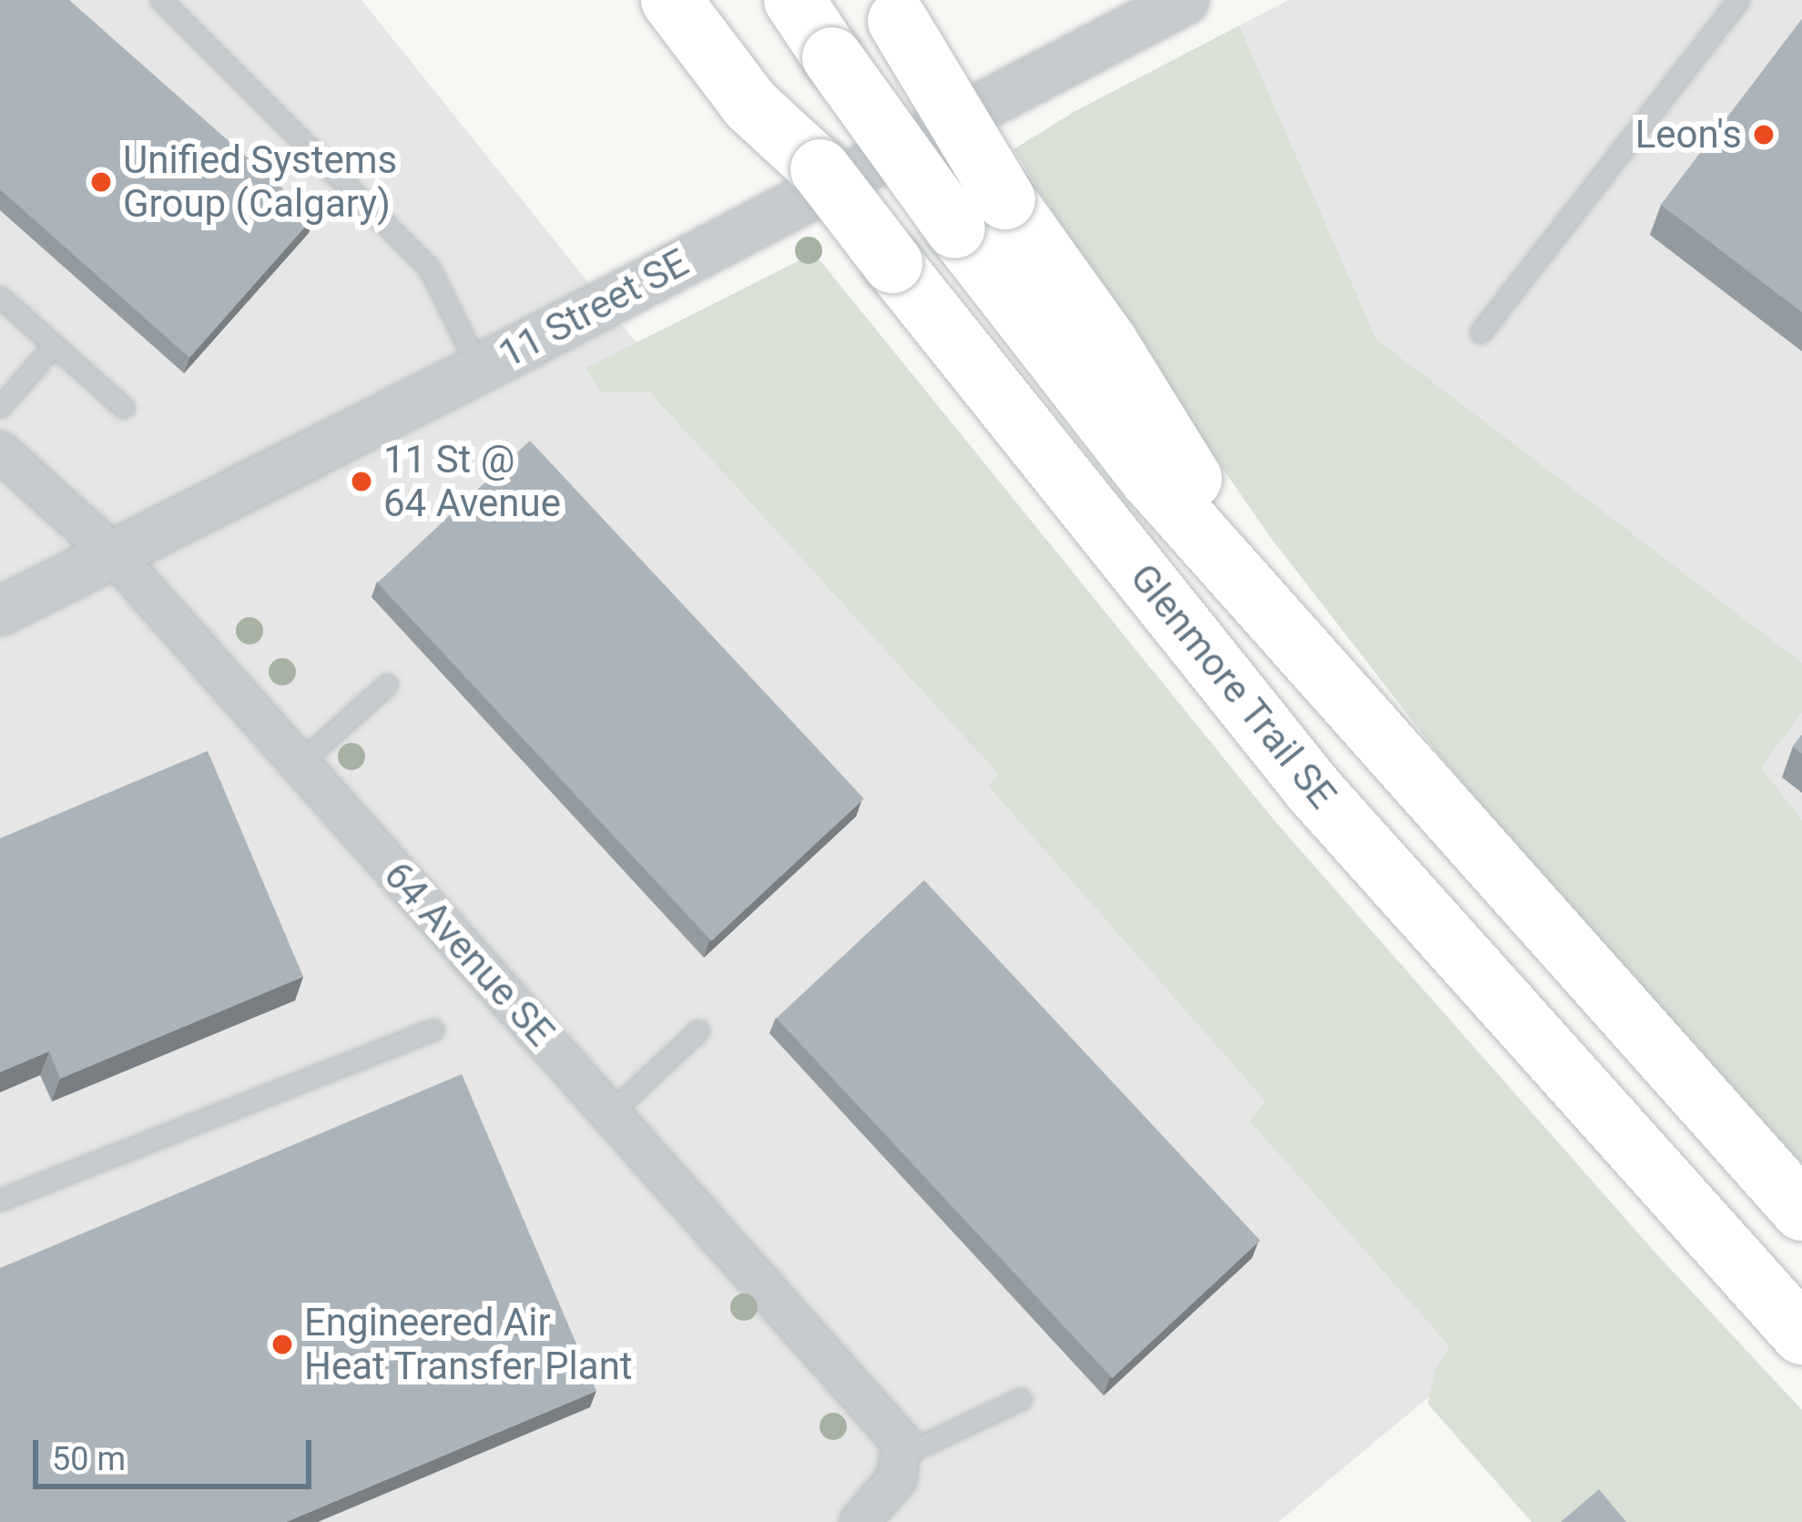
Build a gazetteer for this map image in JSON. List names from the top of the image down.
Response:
{
  "streets": {
    "highway": ["Glenmore Trail SE"],
    "street": ["11 Street SE", "64 Avenue SE"]
  },
  "crossings": [
    ["11 Street SE", "64 Avenue SE"]
  ],
  "places": [
    "Leon's",
    "Unified Systems Group (Calgary)",
    "11 St @ 64 Avenue",
    "Engineered Air Heat Transfer Plant"
  ],
  "scale_bar": "50 m"
}
